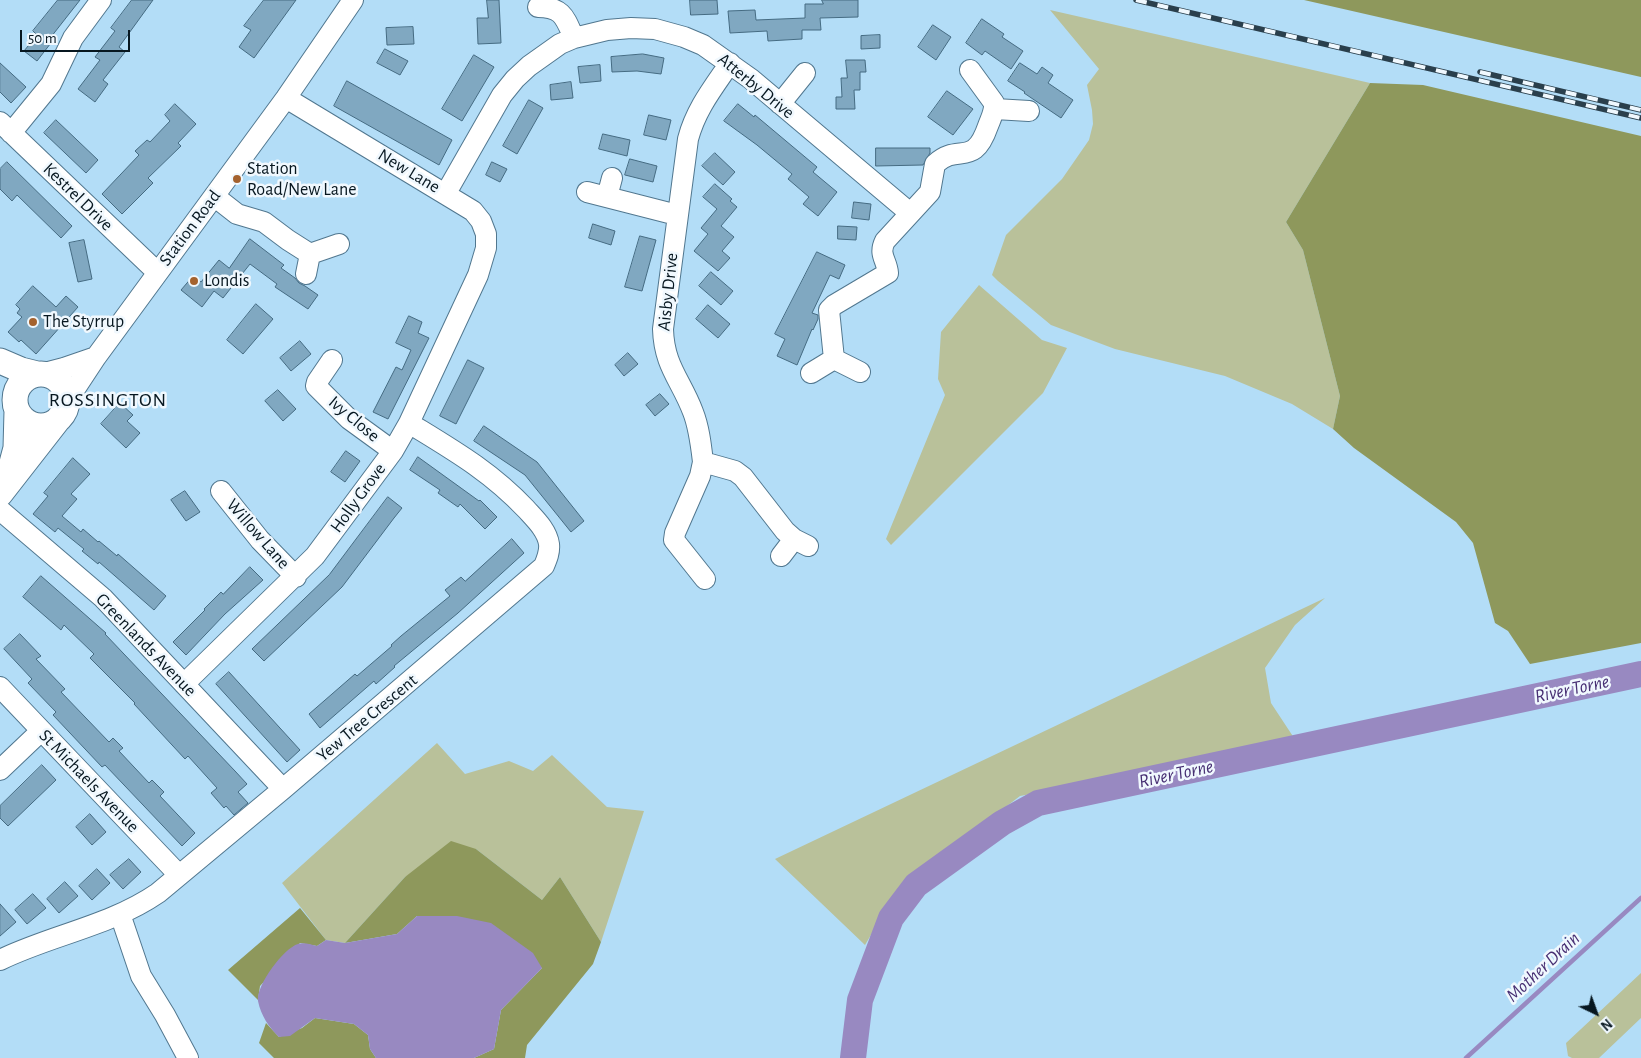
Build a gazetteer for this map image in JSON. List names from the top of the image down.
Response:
{
  "streets": {
    "street": [
      "Atterby Drive",
      "New Lane",
      "Kestrel Drive",
      "Station Road",
      "Aisby Drive",
      "Ivy Close",
      "Holly Grove",
      "Willow Lane",
      "Greenlands Avenue",
      "Yew Tree Crescent",
      "St Michaels Avenue"
    ]
  },
  "crossings": [
    ["Atterby Drive", "New Lane"],
    ["Atterby Drive", "Aisby Drive"],
    ["New Lane", "Station Road"],
    ["New Lane", "Holly Grove"],
    ["Kestrel Drive", "Station Road"],
    ["Ivy Close", "Holly Grove"],
    ["Holly Grove", "Willow Lane"],
    ["Holly Grove", "Greenlands Avenue"],
    ["Holly Grove", "Yew Tree Crescent"],
    ["Greenlands Avenue", "Yew Tree Crescent"],
    ["Yew Tree Crescent", "St Michaels Avenue"]
  ],
  "districts": ["ROSSINGTON"],
  "water": ["River Torne", "Mother Drain"],
  "places": ["Station Road/New Lane", "Londis", "The Styrrup"],
  "scale_bar": "50 m",
  "north": "bottom right"
}
